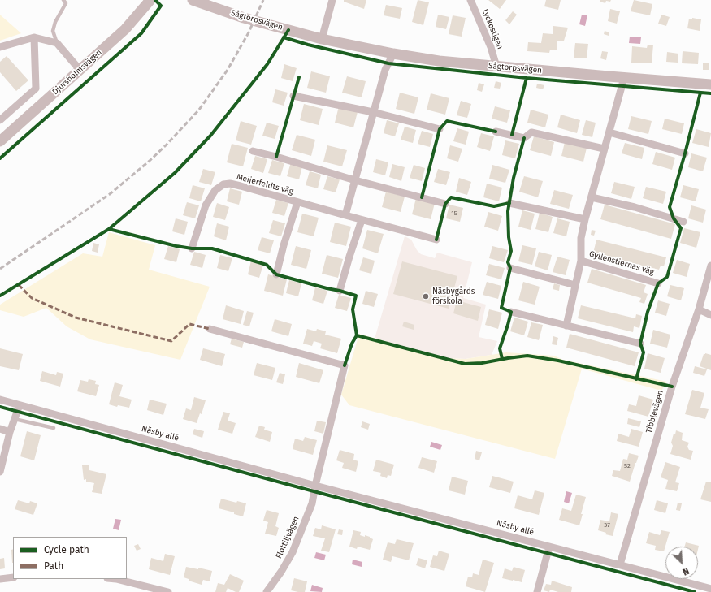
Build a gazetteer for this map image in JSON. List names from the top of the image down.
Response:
{
  "streets": {
    "street": [
      "Sågtorpsvägen",
      "Lyckostigen",
      "Djursholmsvägen",
      "Meijerfeldts väg",
      "Gyllenstiernas väg",
      "Tibblevägen",
      "Näsby allé",
      "Flottiljvägen"
    ]
  },
  "crossings": [
    ["Sågtorpsvägen", "Lyckostigen"],
    ["Sågtorpsvägen", "Gyllenstiernas väg"],
    ["Tibblevägen", "Näsby allé"],
    ["Näsby allé", "Flottiljvägen"]
  ],
  "places": ["Näsbygårds förskola"],
  "house_numbers": ["15", "52", "37"],
  "legend": ["Cycle path", "Path"],
  "north": "bottom right"
}
